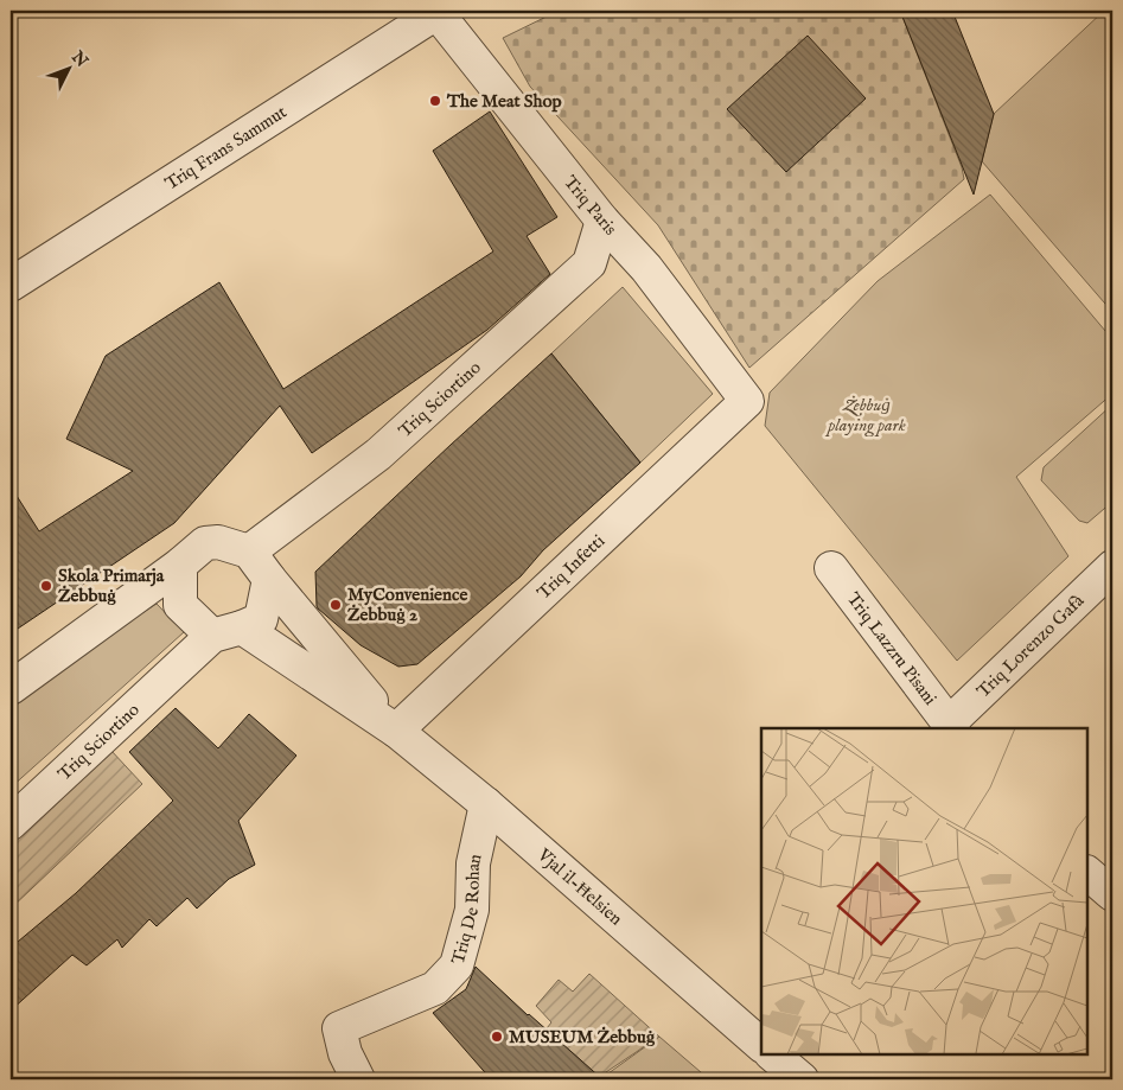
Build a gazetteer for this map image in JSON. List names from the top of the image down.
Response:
{
  "streets": {
    "street": [
      "Triq Frans Sammut",
      "Triq Paris",
      "Triq Sciortino",
      "Triq Infetti",
      "Triq Lorenzo Gafà",
      "Triq Lazzru Pisani",
      "Vjal il-Ħelsien",
      "Triq De Rohan"
    ]
  },
  "crossings": [
    ["Triq Frans Sammut", "Triq Paris"],
    ["Triq Paris", "Triq Sciortino"],
    ["Triq Paris", "Triq Infetti"],
    ["Triq Sciortino", "Vjal il-Ħelsien"],
    ["Triq Infetti", "Vjal il-Ħelsien"],
    ["Triq Lorenzo Gafà", "Triq Lazzru Pisani"],
    ["Vjal il-Ħelsien", "Triq De Rohan"]
  ],
  "parks": ["Żebbuġ playing park"],
  "places": [
    "The Meat Shop",
    "Skola Primarja Żebbuġ",
    "MyConvenience Żebbuġ 2",
    "MUSEUM Żebbuġ"
  ],
  "north": "top right"
}
